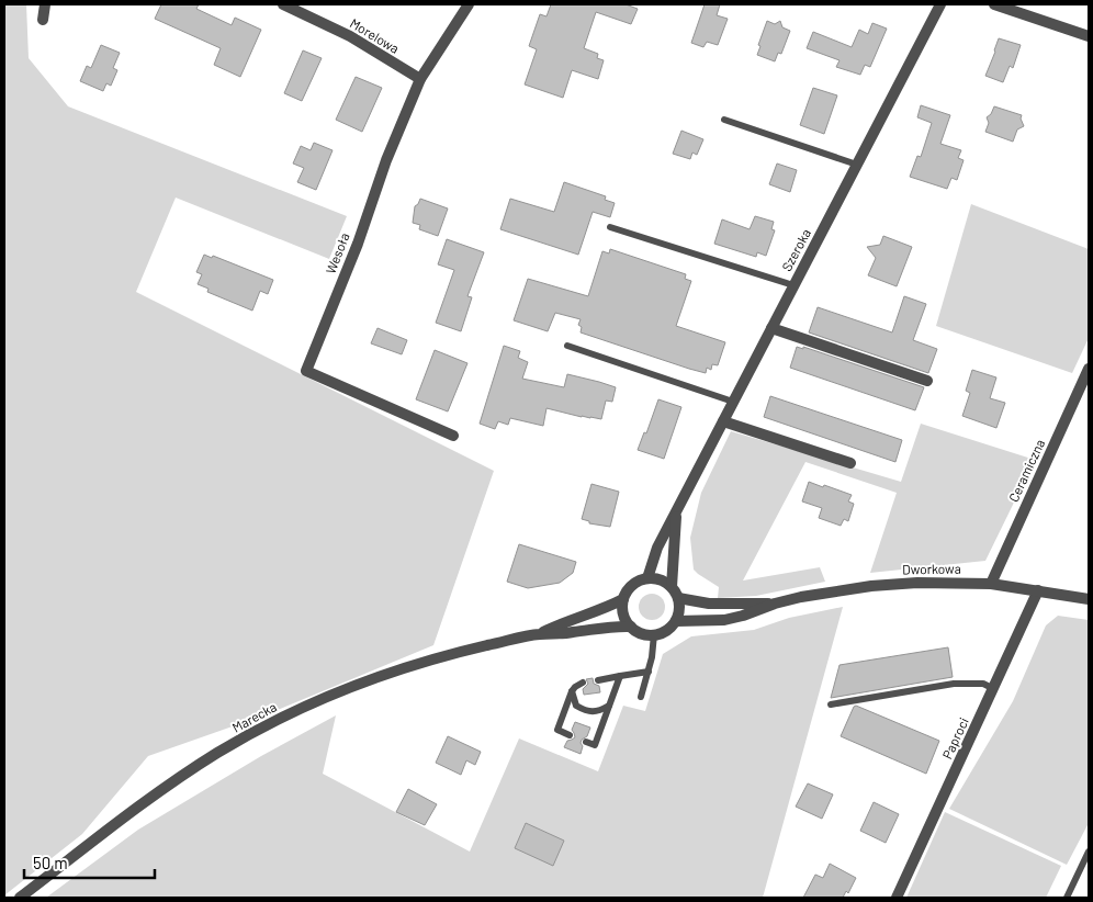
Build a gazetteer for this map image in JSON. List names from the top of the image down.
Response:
{
  "streets": {
    "street": [
      "Morelowa",
      "Szeroka",
      "Wesoła",
      "Ceramiczna",
      "Dworkowa",
      "Marecka",
      "Paproci"
    ]
  },
  "crossings": [
    ["Morelowa", "Wesoła"],
    ["Szeroka", "Dworkowa"],
    ["Szeroka", "Marecka"],
    ["Ceramiczna", "Dworkowa"],
    ["Dworkowa", "Marecka"],
    ["Dworkowa", "Paproci"]
  ],
  "scale_bar": "50 m"
}
